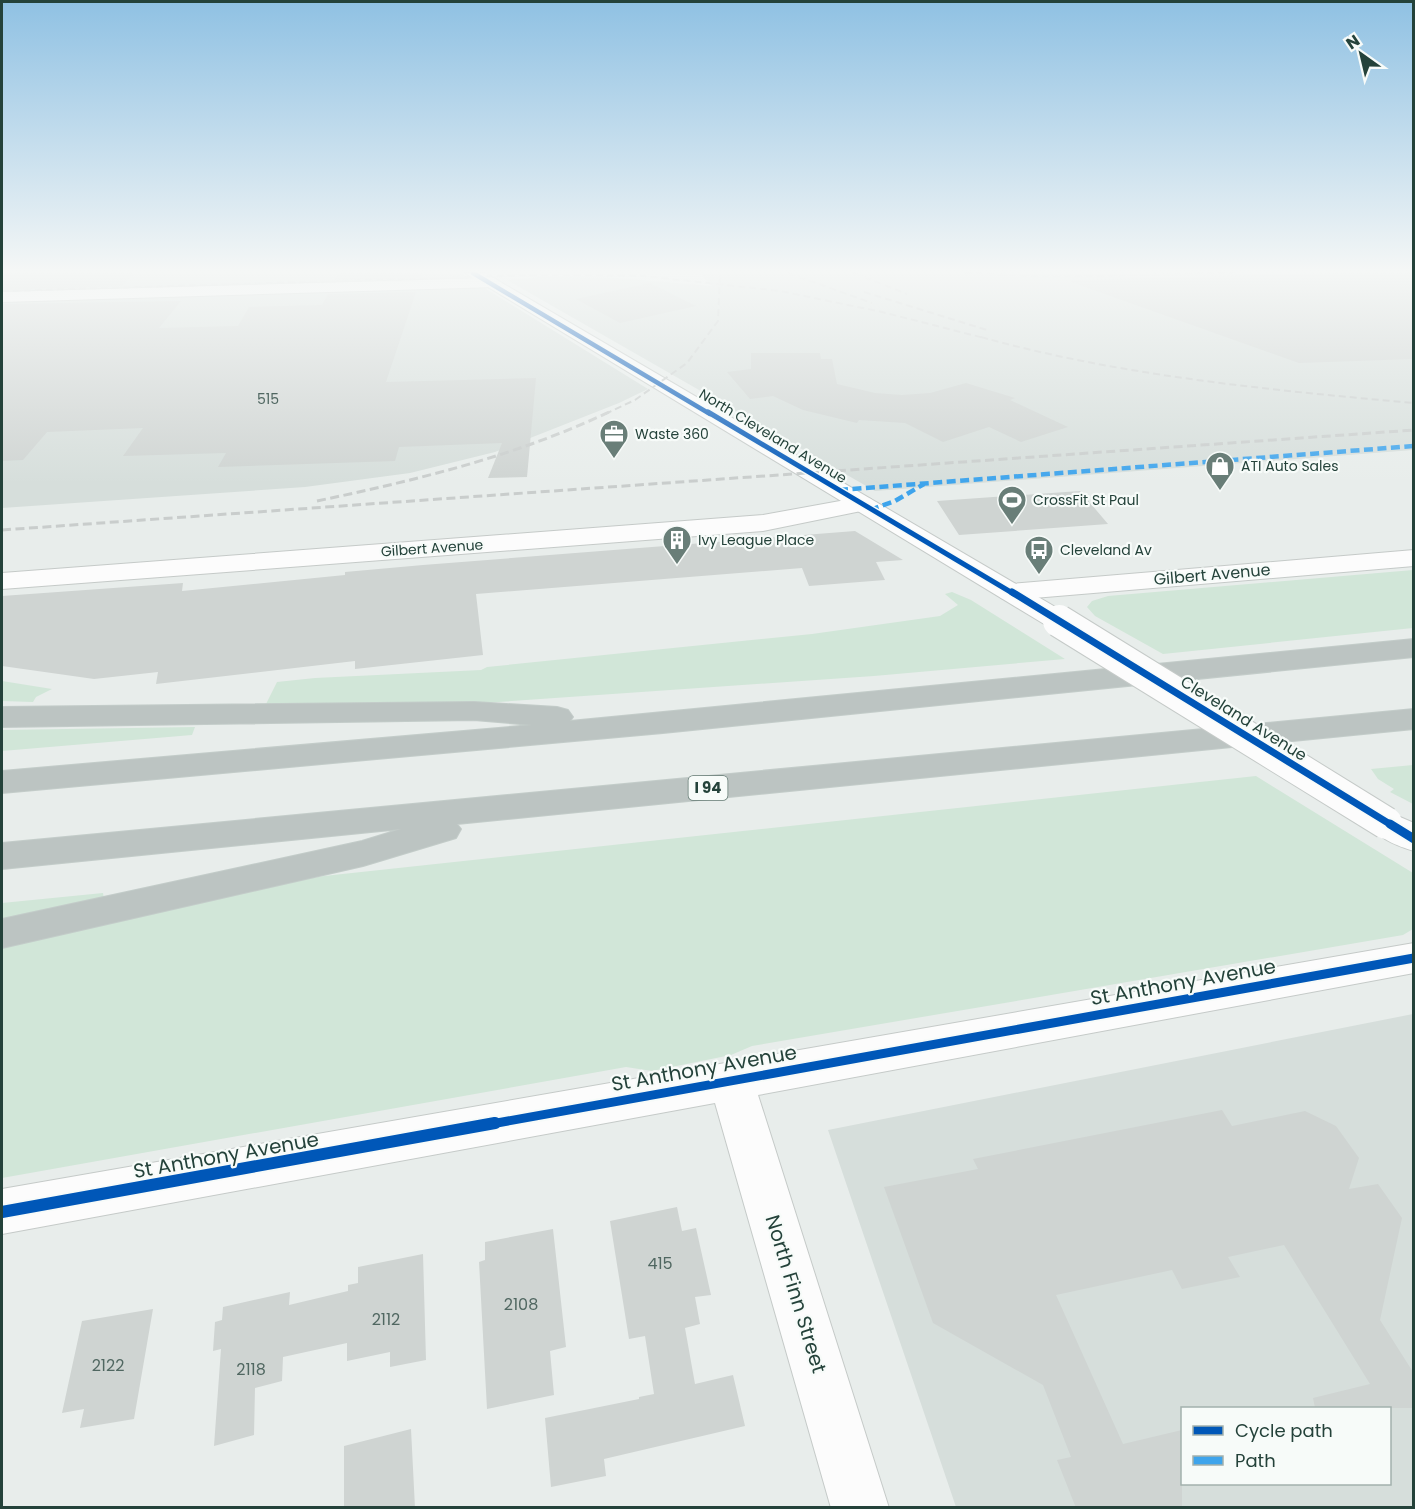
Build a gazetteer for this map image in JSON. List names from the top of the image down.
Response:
{
  "streets": {
    "highway": ["I 94"],
    "street": [
      "North Cleveland Avenue",
      "Gilbert Avenue",
      "Cleveland Avenue",
      "St Anthony Avenue",
      "North Finn Street"
    ]
  },
  "crossings": [
    ["North Cleveland Avenue", "Gilbert Avenue"],
    ["North Cleveland Avenue", "Cleveland Avenue"],
    ["St Anthony Avenue", "North Finn Street"]
  ],
  "places": {
    "office": ["Waste 360"],
    "shop": ["ATI Auto Sales"],
    "sports": ["CrossFit St Paul"],
    "building": ["Ivy League Place"],
    "bus stop": ["Cleveland Av"]
  },
  "house_numbers": [
    "515",
    "415",
    "2108",
    "2112",
    "2122",
    "2118"
  ],
  "legend": ["Cycle path", "Path"],
  "north": "top left"
}
